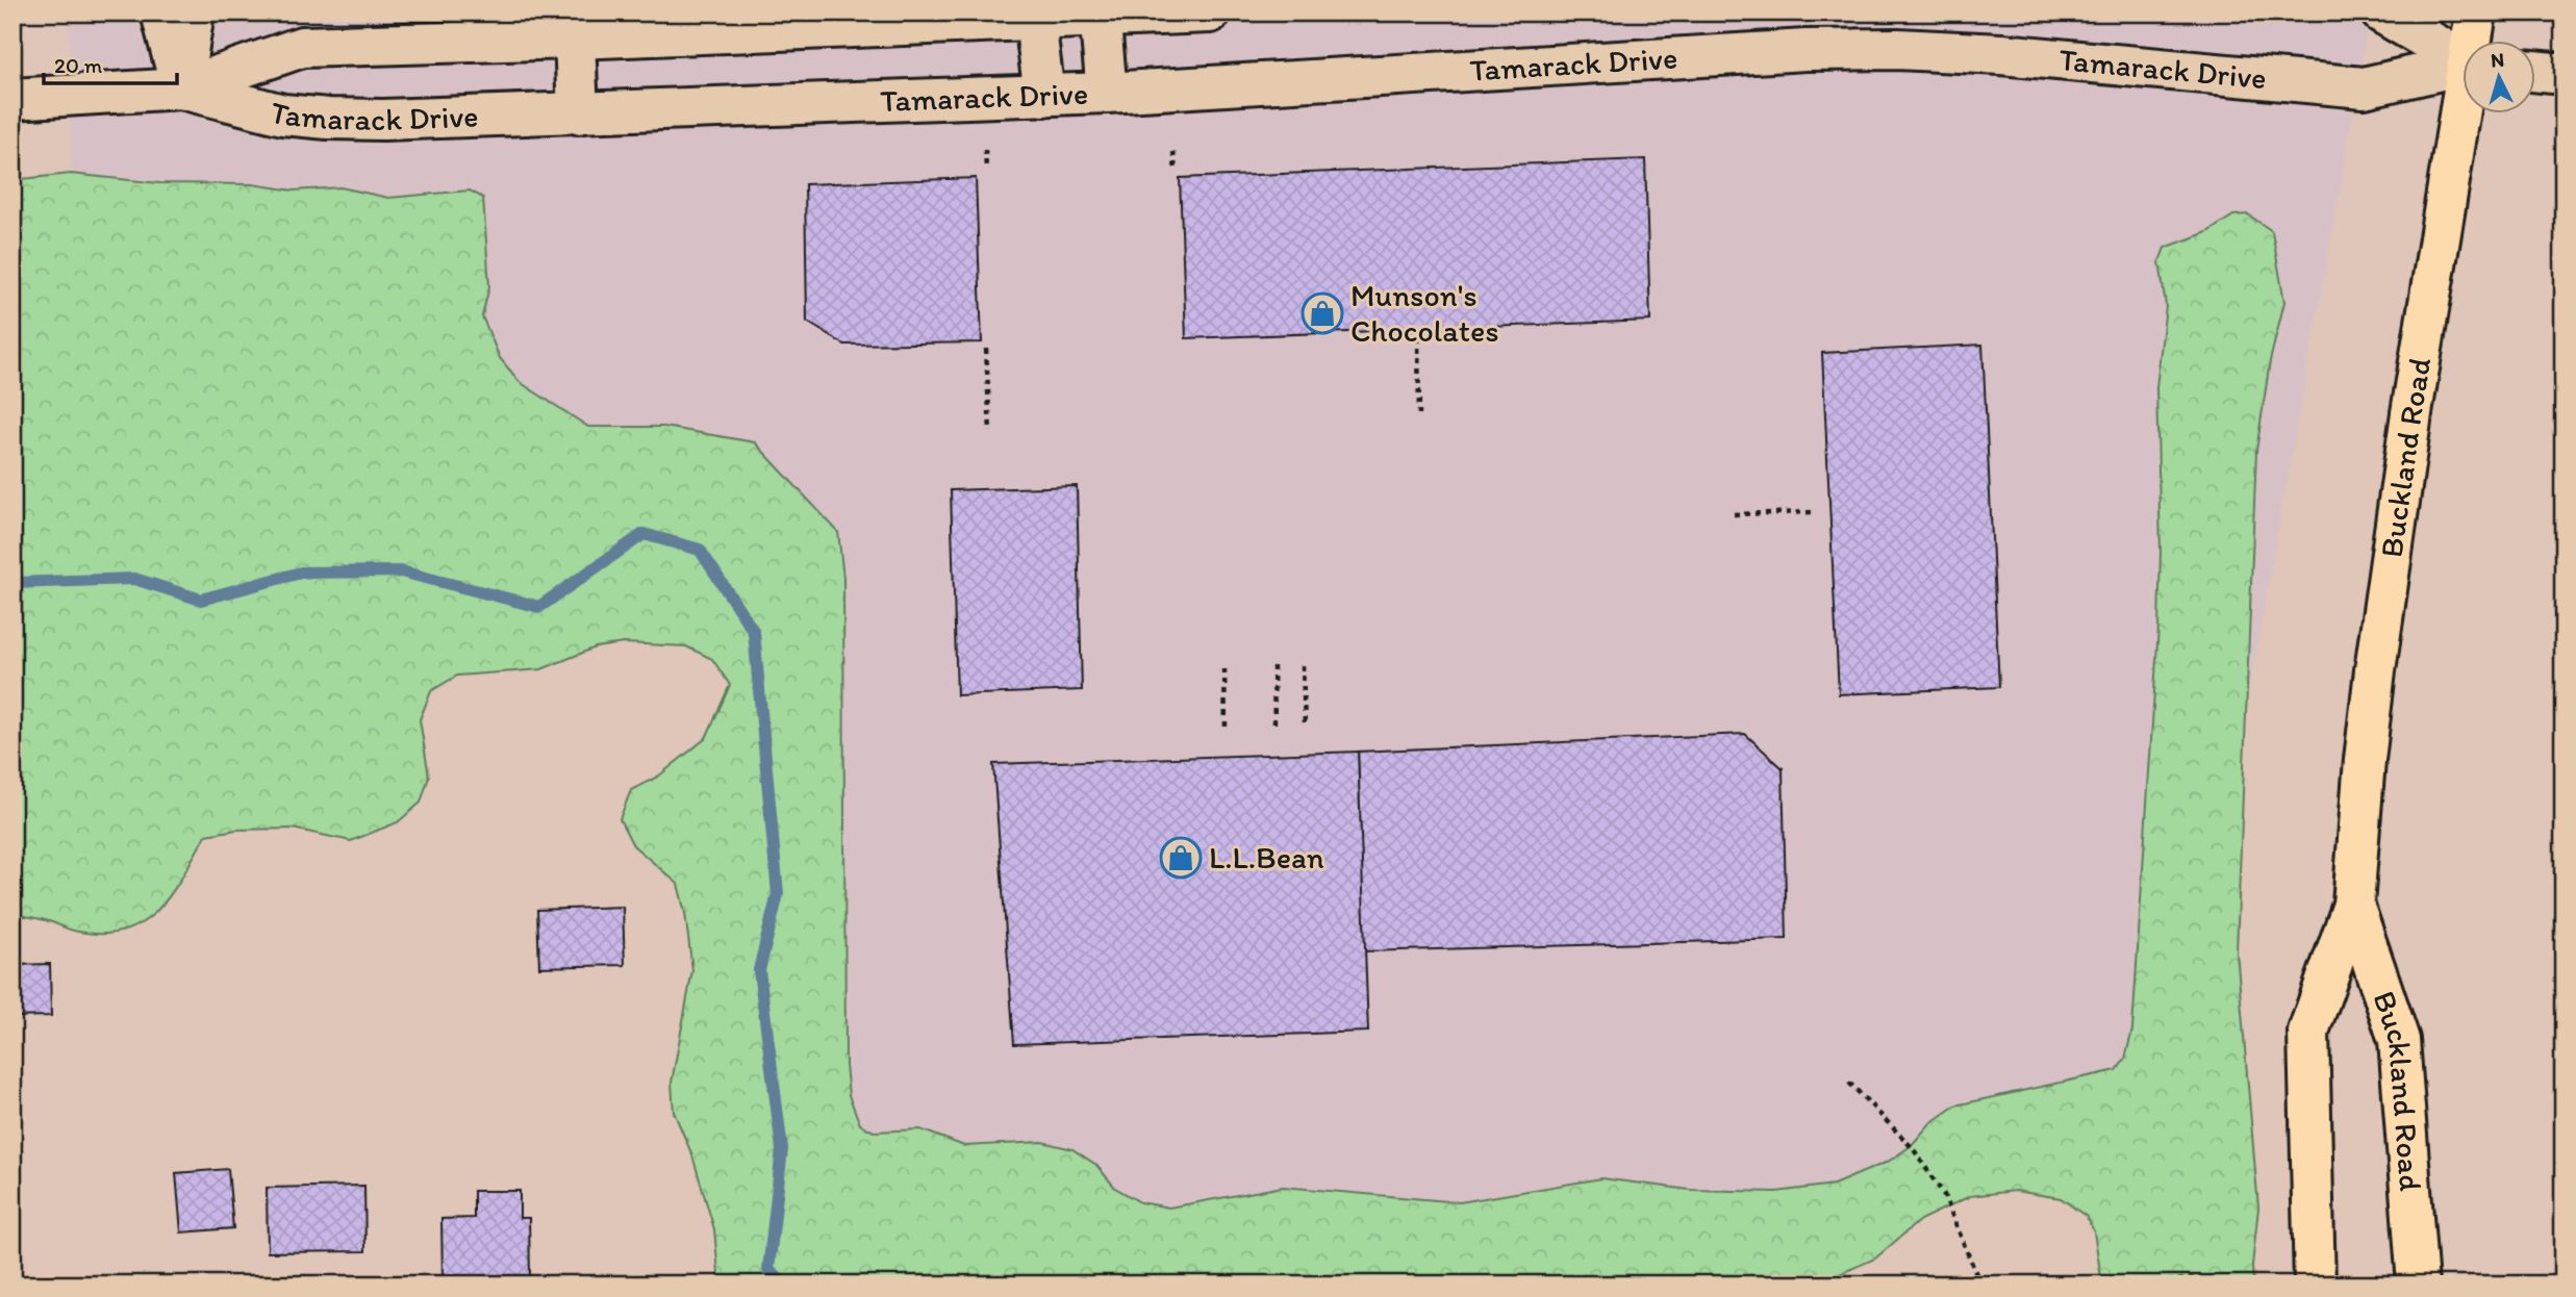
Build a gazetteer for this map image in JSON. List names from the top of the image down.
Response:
{
  "streets": {
    "main road": ["Buckland Road"],
    "street": ["Tamarack Drive"]
  },
  "places": {
    "shop": ["Munson's Chocolates", "L.L.Bean"]
  },
  "scale_bar": "20 m",
  "north": "top"
}
